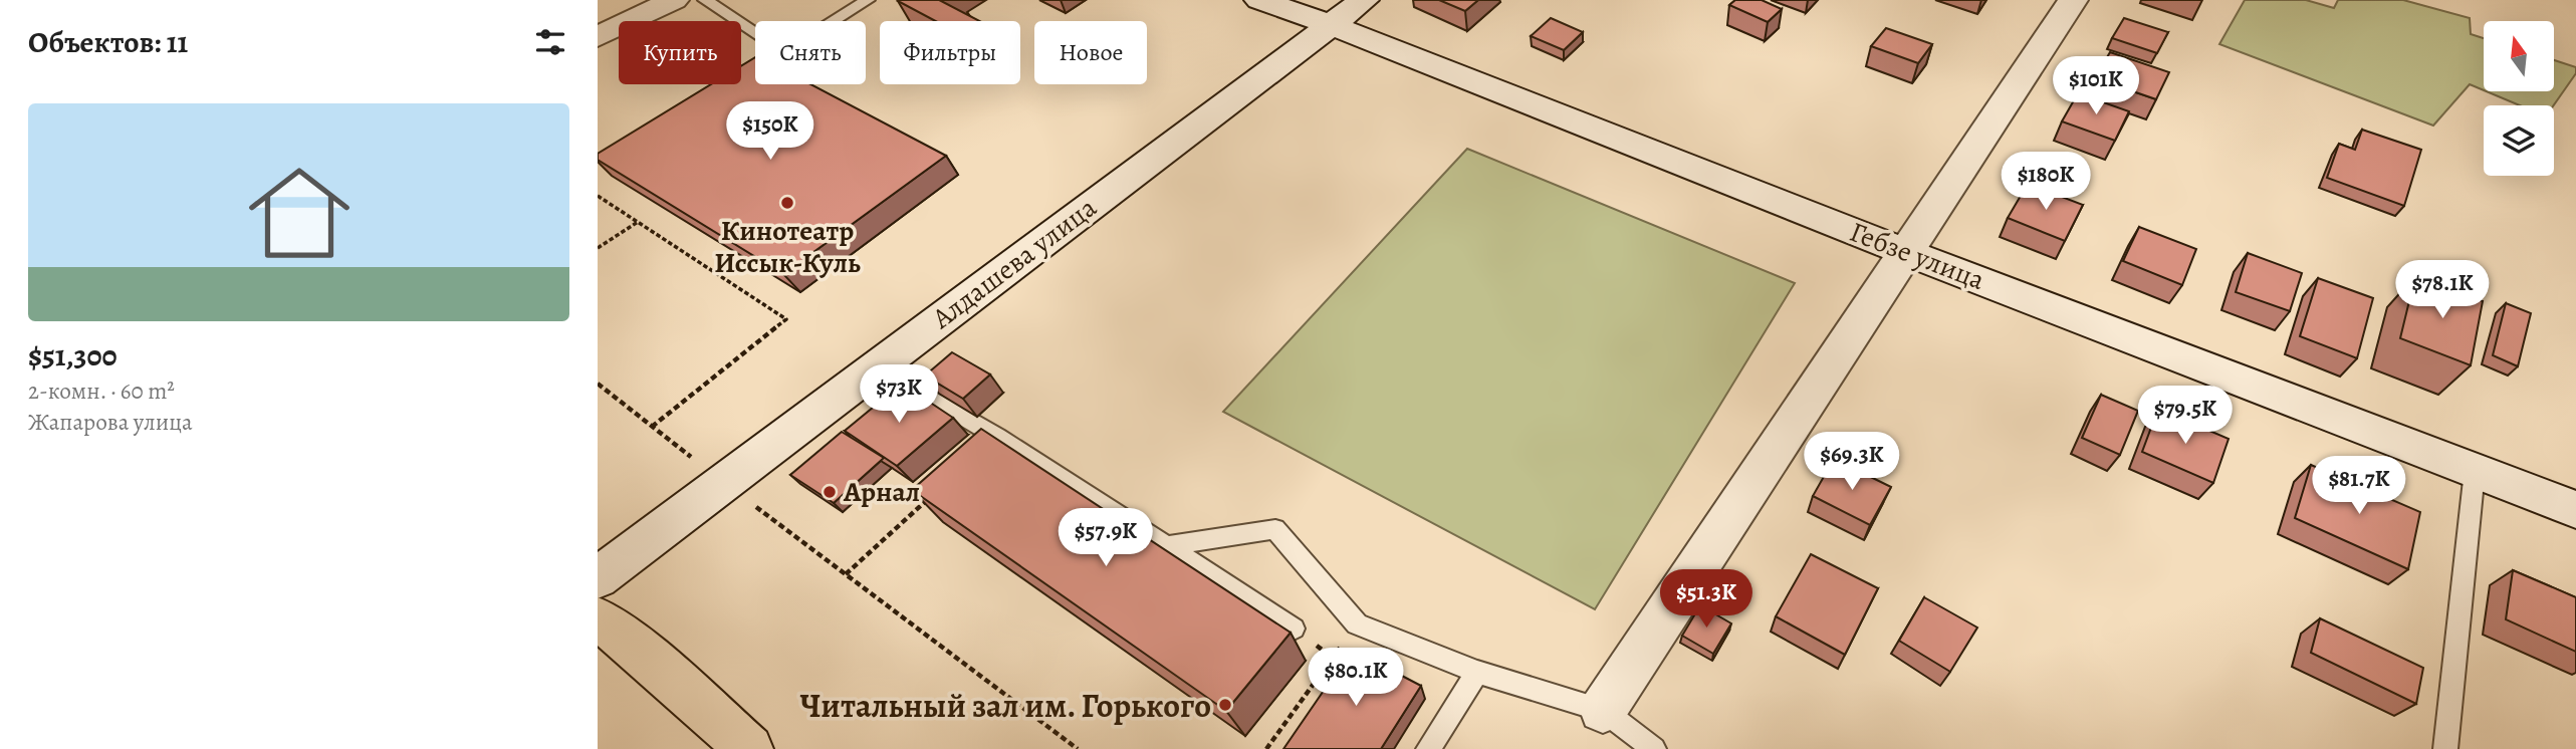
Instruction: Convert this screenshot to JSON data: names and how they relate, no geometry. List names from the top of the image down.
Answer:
{
  "streets": {
    "street": ["Гебзе улица", "Алдашева улица"]
  },
  "crossings": [
    ["Гебзе улица", "Алдашева улица"]
  ],
  "places": ["Кинотеатр Иссык-Куль", "Арнал", "Читальный зал им. Горького"],
  "north": "top",
  "page": {
    "heading": "Объектов: 11",
    "chip": [
      "Купить",
      "Снять",
      "Фильтры",
      "Новое"
    ],
    "price": [
      "$101K",
      "$150K",
      "$180K",
      "$78.1K",
      "$73K",
      "$79.5K",
      "$69.3K",
      "$81.7K",
      "$57.9K",
      "$51.3K",
      "$80.1K"
    ],
    "list": [
      {
        "name": "$51,300",
        "note": "2-комн. · 60 m² · Жапарова улица"
      }
    ]
  }
}
